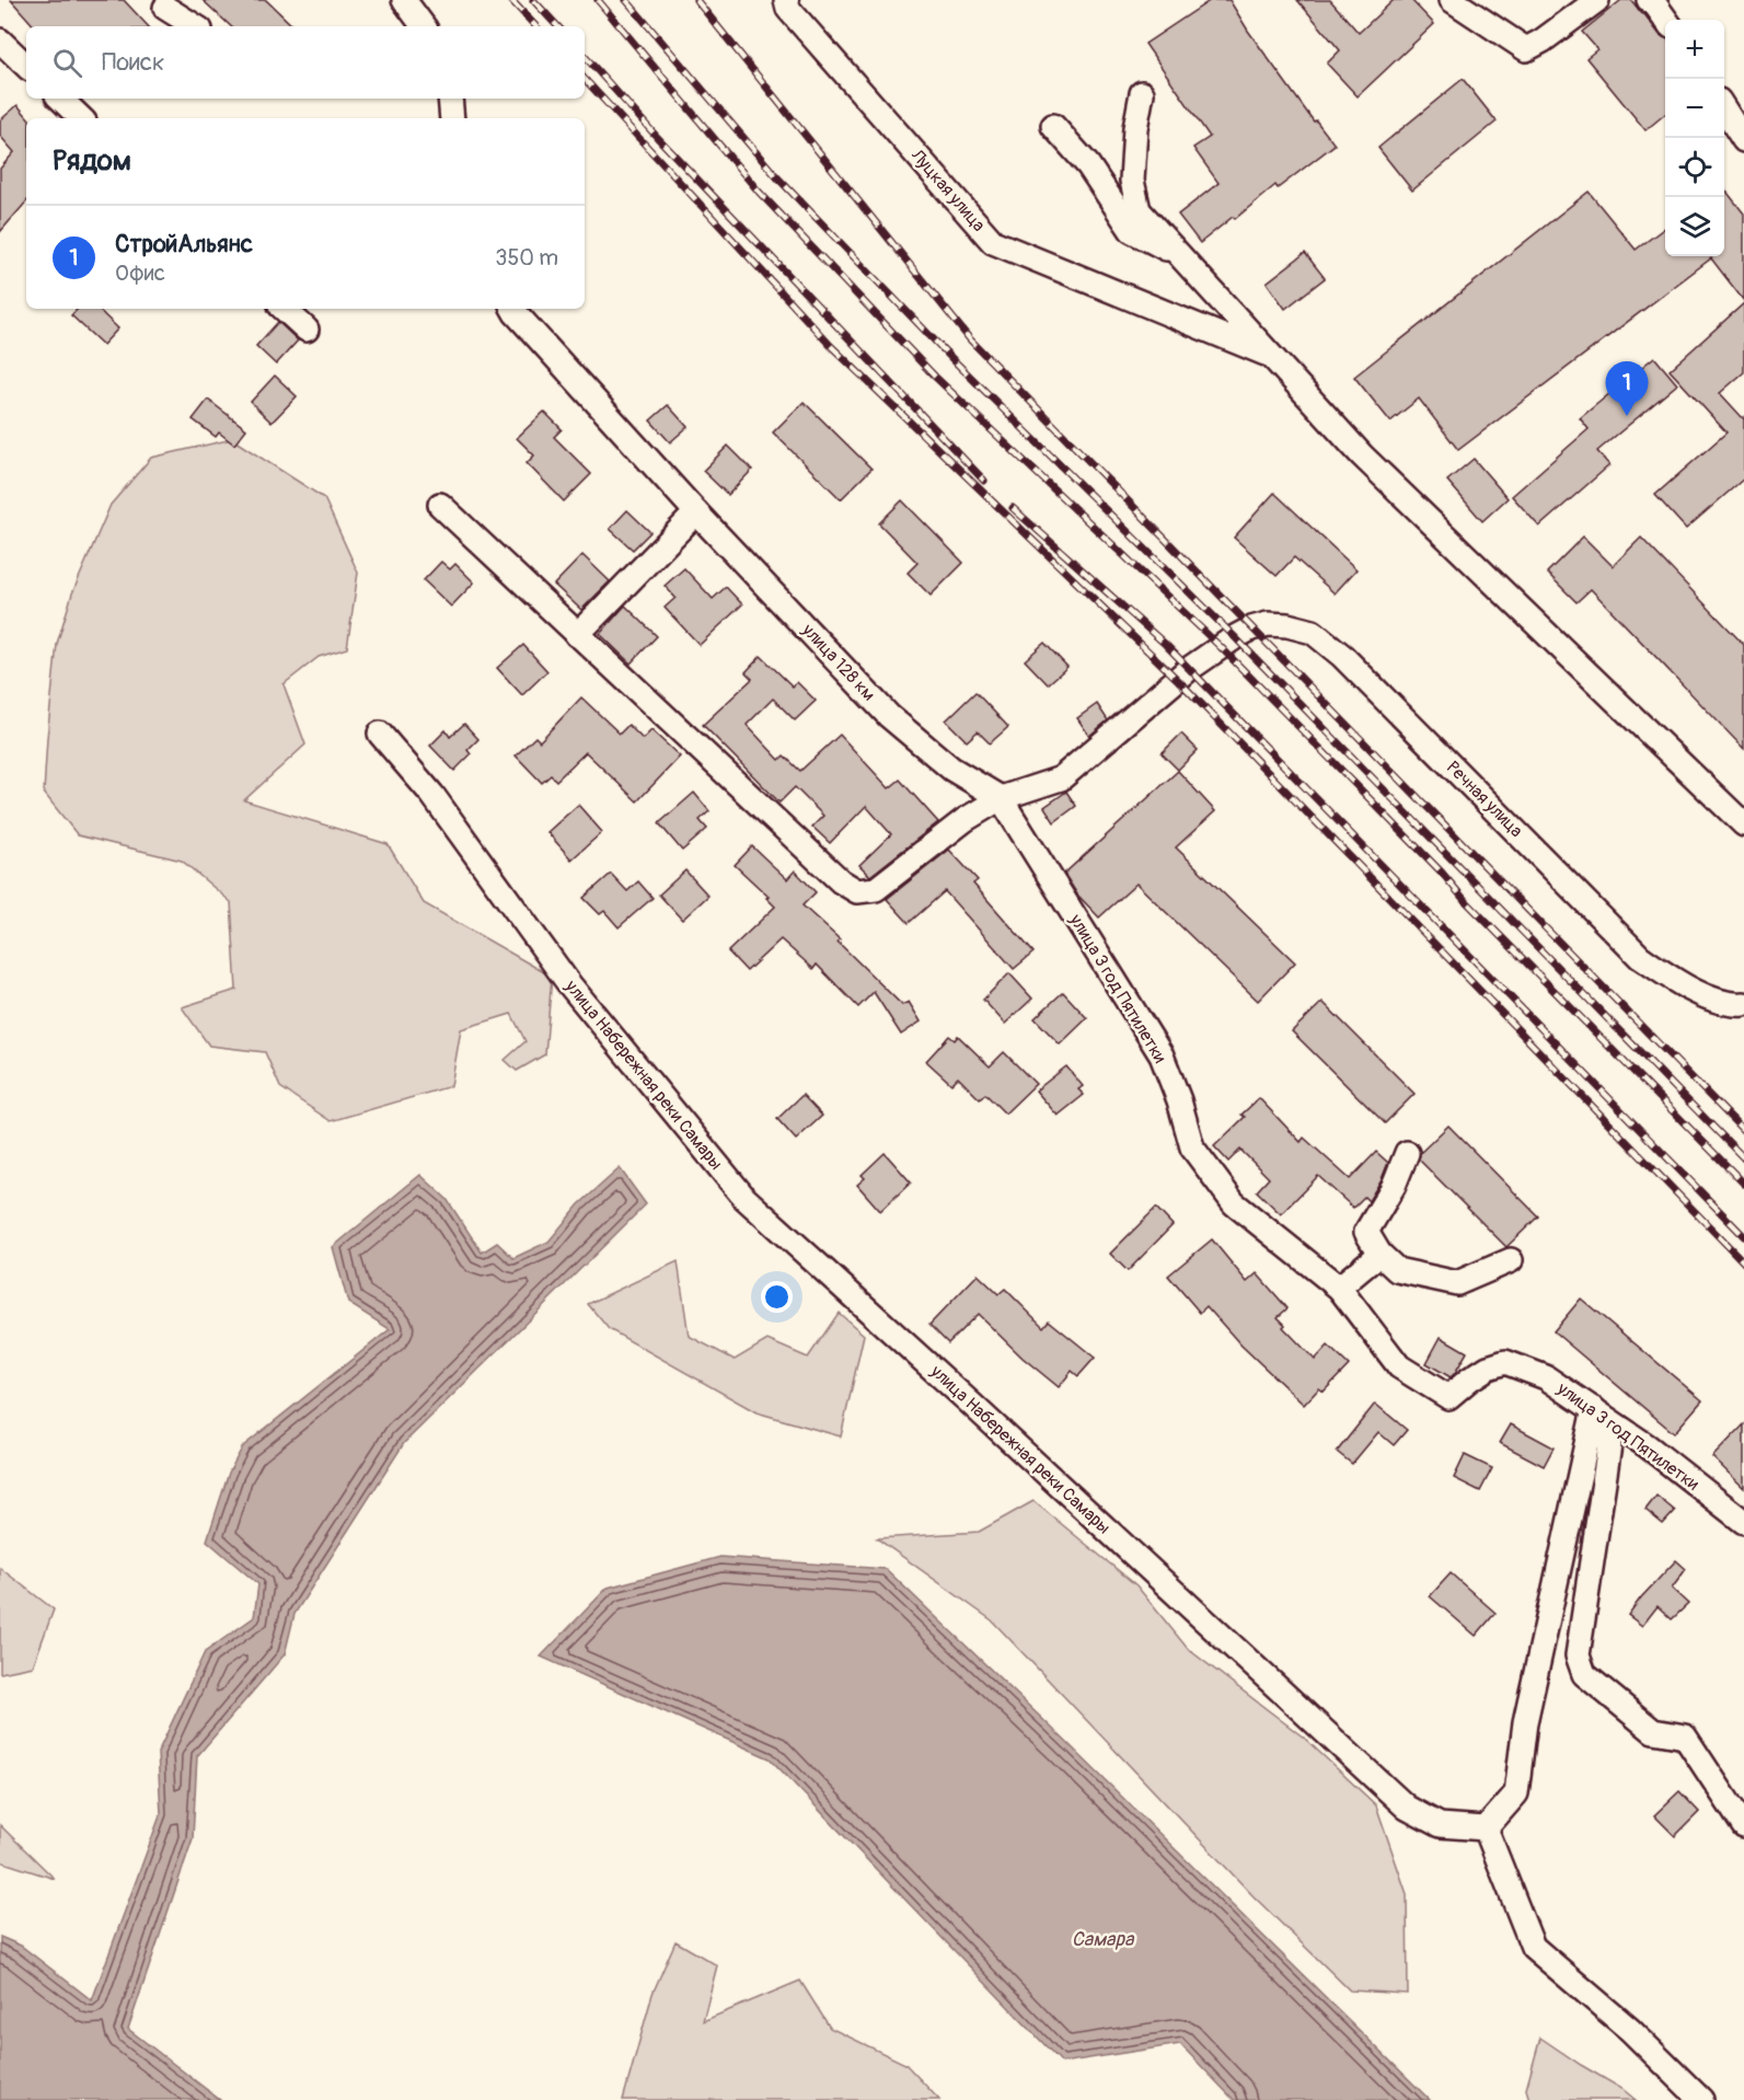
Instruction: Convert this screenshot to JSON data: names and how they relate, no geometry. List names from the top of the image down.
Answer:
{
  "streets": {
    "street": [
      "Луцкая улица",
      "улица 128 км",
      "Речная улица",
      "улица 3 год Пятилетки",
      "улица Набережная реки Самары"
    ]
  },
  "crossings": [
    ["улица 128 км", "Речная улица"],
    ["улица 128 км", "улица 3 год Пятилетки"],
    ["Речная улица", "улица 3 год Пятилетки"]
  ],
  "water": ["Самара"],
  "page": {
    "map_buttons": ["+", "−"],
    "search": "Поиск",
    "heading": "Рядом",
    "list": [
      {
        "mark": "1",
        "name": "СтройАльянс",
        "note": "Офис",
        "value": "350 m"
      }
    ],
    "pins": "1"
  }
}
